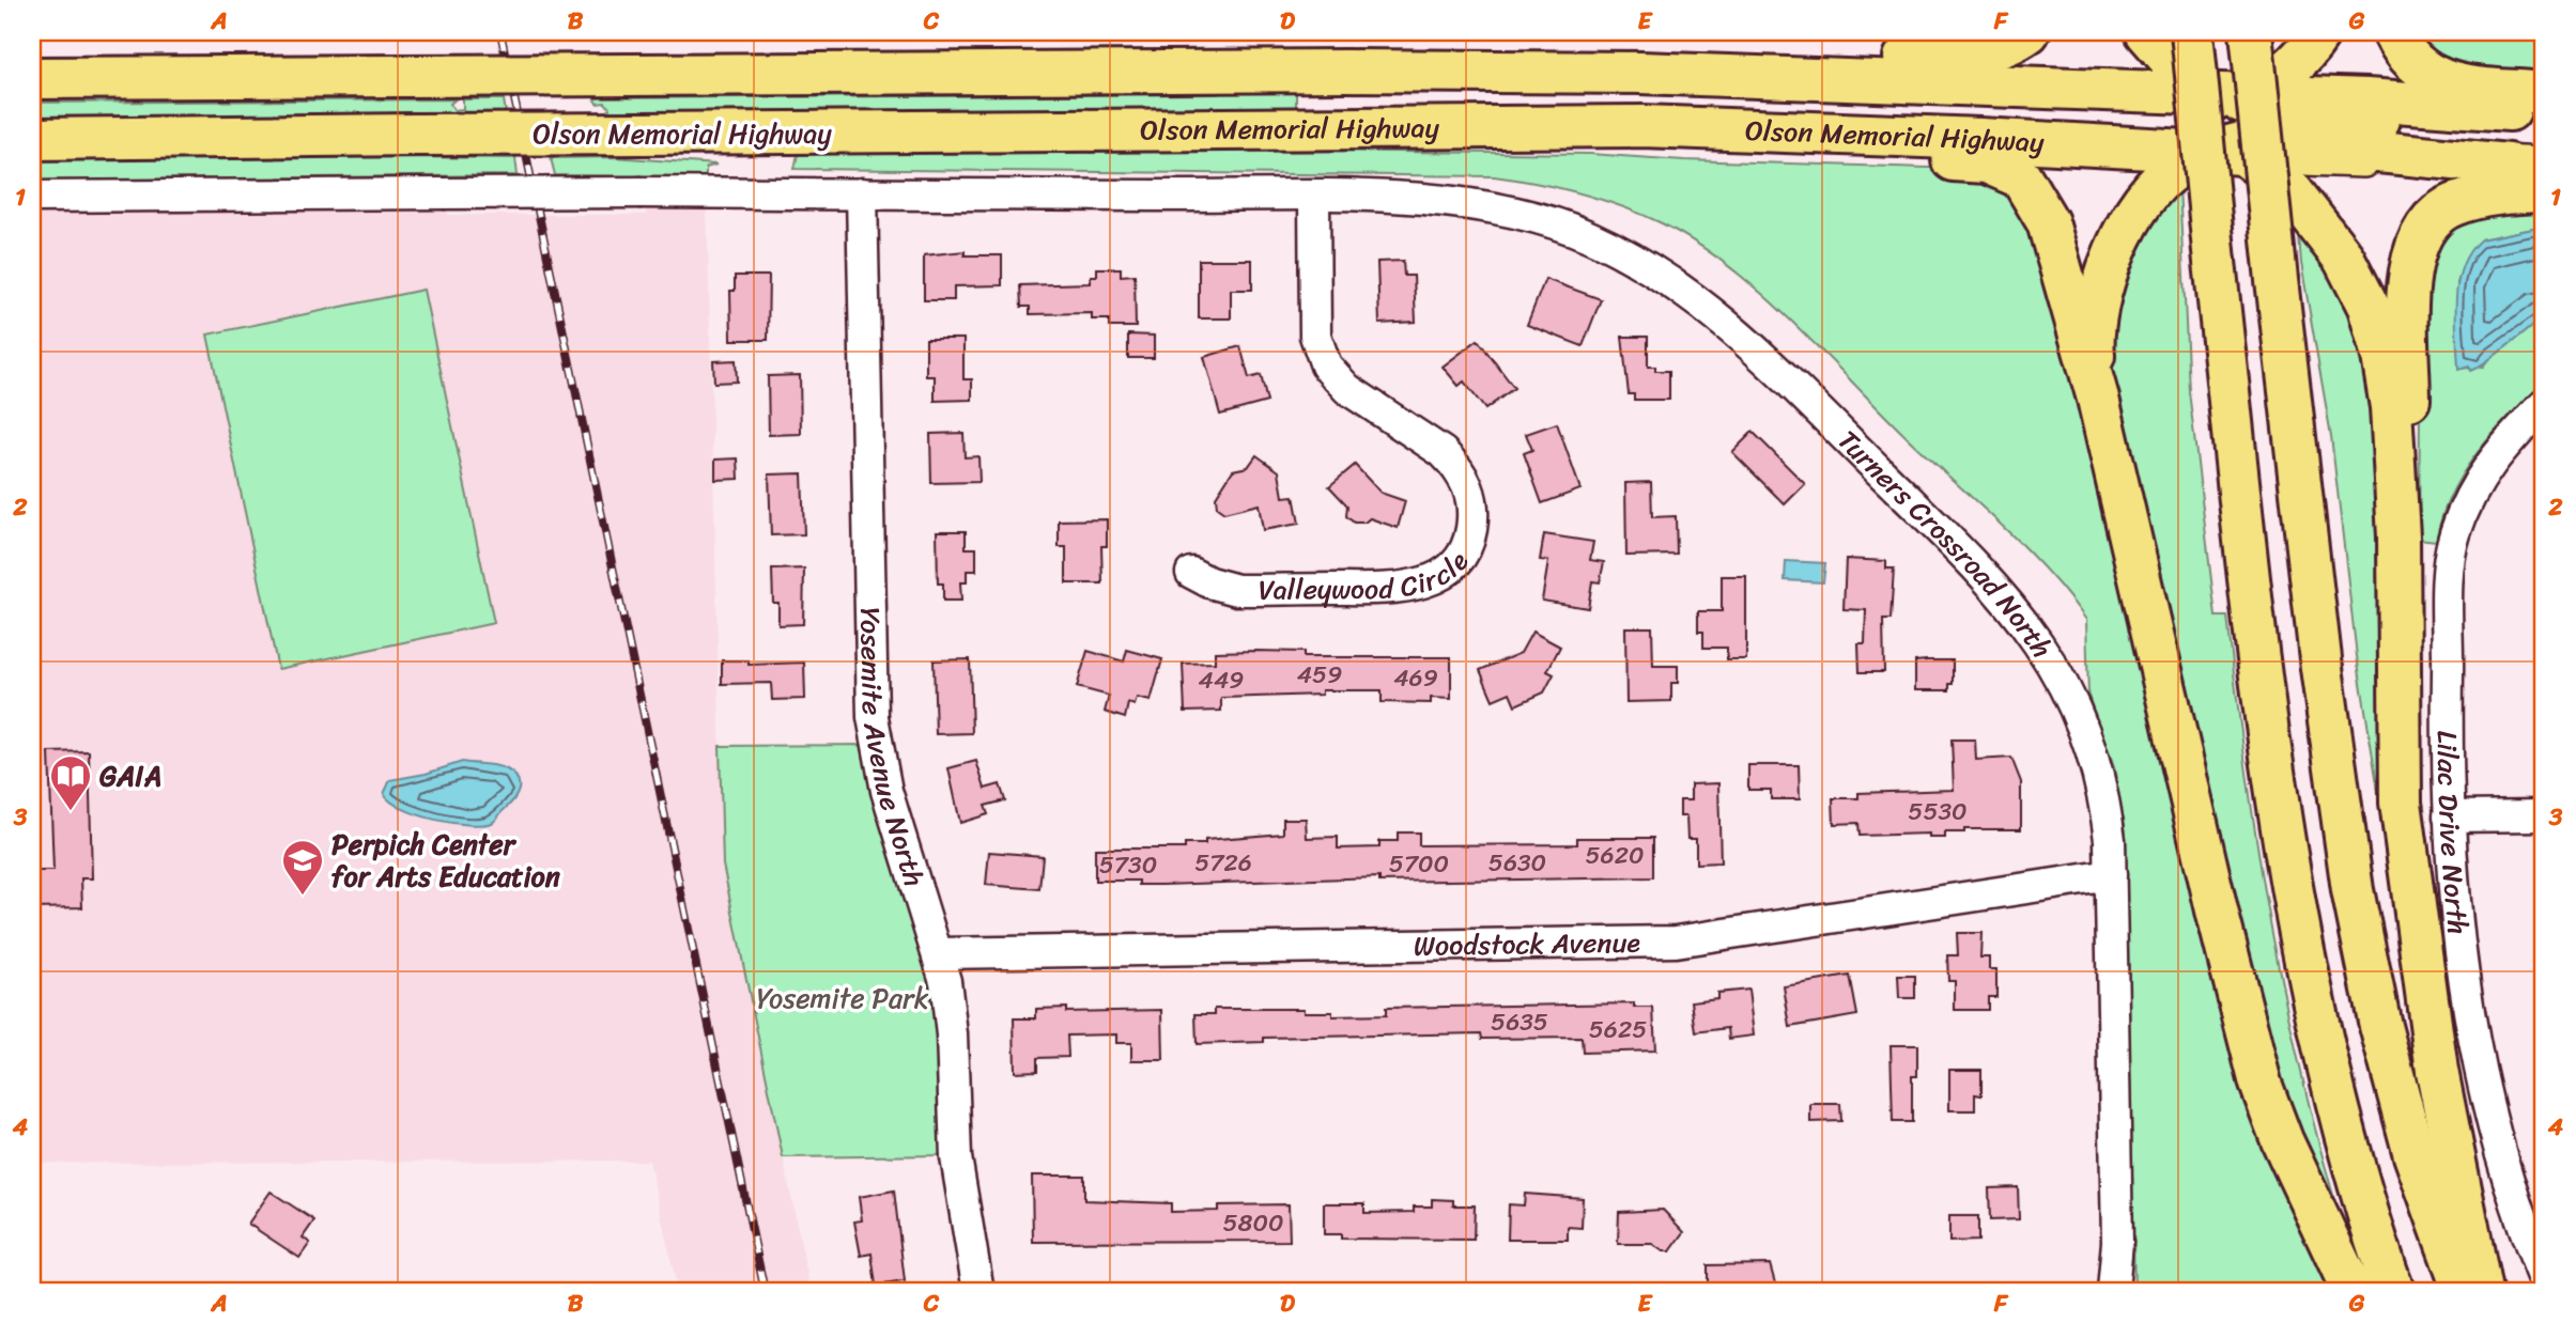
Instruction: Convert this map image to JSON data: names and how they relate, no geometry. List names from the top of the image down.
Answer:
{
  "streets": {
    "highway": ["Olson Memorial Highway"],
    "street": [
      "Turners Crossroad North",
      "Valleywood Circle",
      "Yosemite Avenue North",
      "Lilac Drive North",
      "Woodstock Avenue"
    ]
  },
  "crossings": [
    ["Turners Crossroad North", "Valleywood Circle"],
    ["Turners Crossroad North", "Yosemite Avenue North"],
    ["Turners Crossroad North", "Woodstock Avenue"],
    ["Yosemite Avenue North", "Woodstock Avenue"]
  ],
  "parks": ["Yosemite Park"],
  "places": {
    "library": ["GAIA"],
    "school or university": ["Perpich Center for Arts Education"]
  },
  "house_numbers": [
    "459",
    "469",
    "449",
    "5530",
    "5620",
    "5726",
    "5630",
    "5700",
    "5730",
    "5635",
    "5625",
    "5800"
  ],
  "grid": {
    "columns": [
      "A",
      "B",
      "C",
      "D",
      "E",
      "F",
      "G"
    ],
    "rows": [
      "1",
      "2",
      "3",
      "4"
    ]
  }
}
